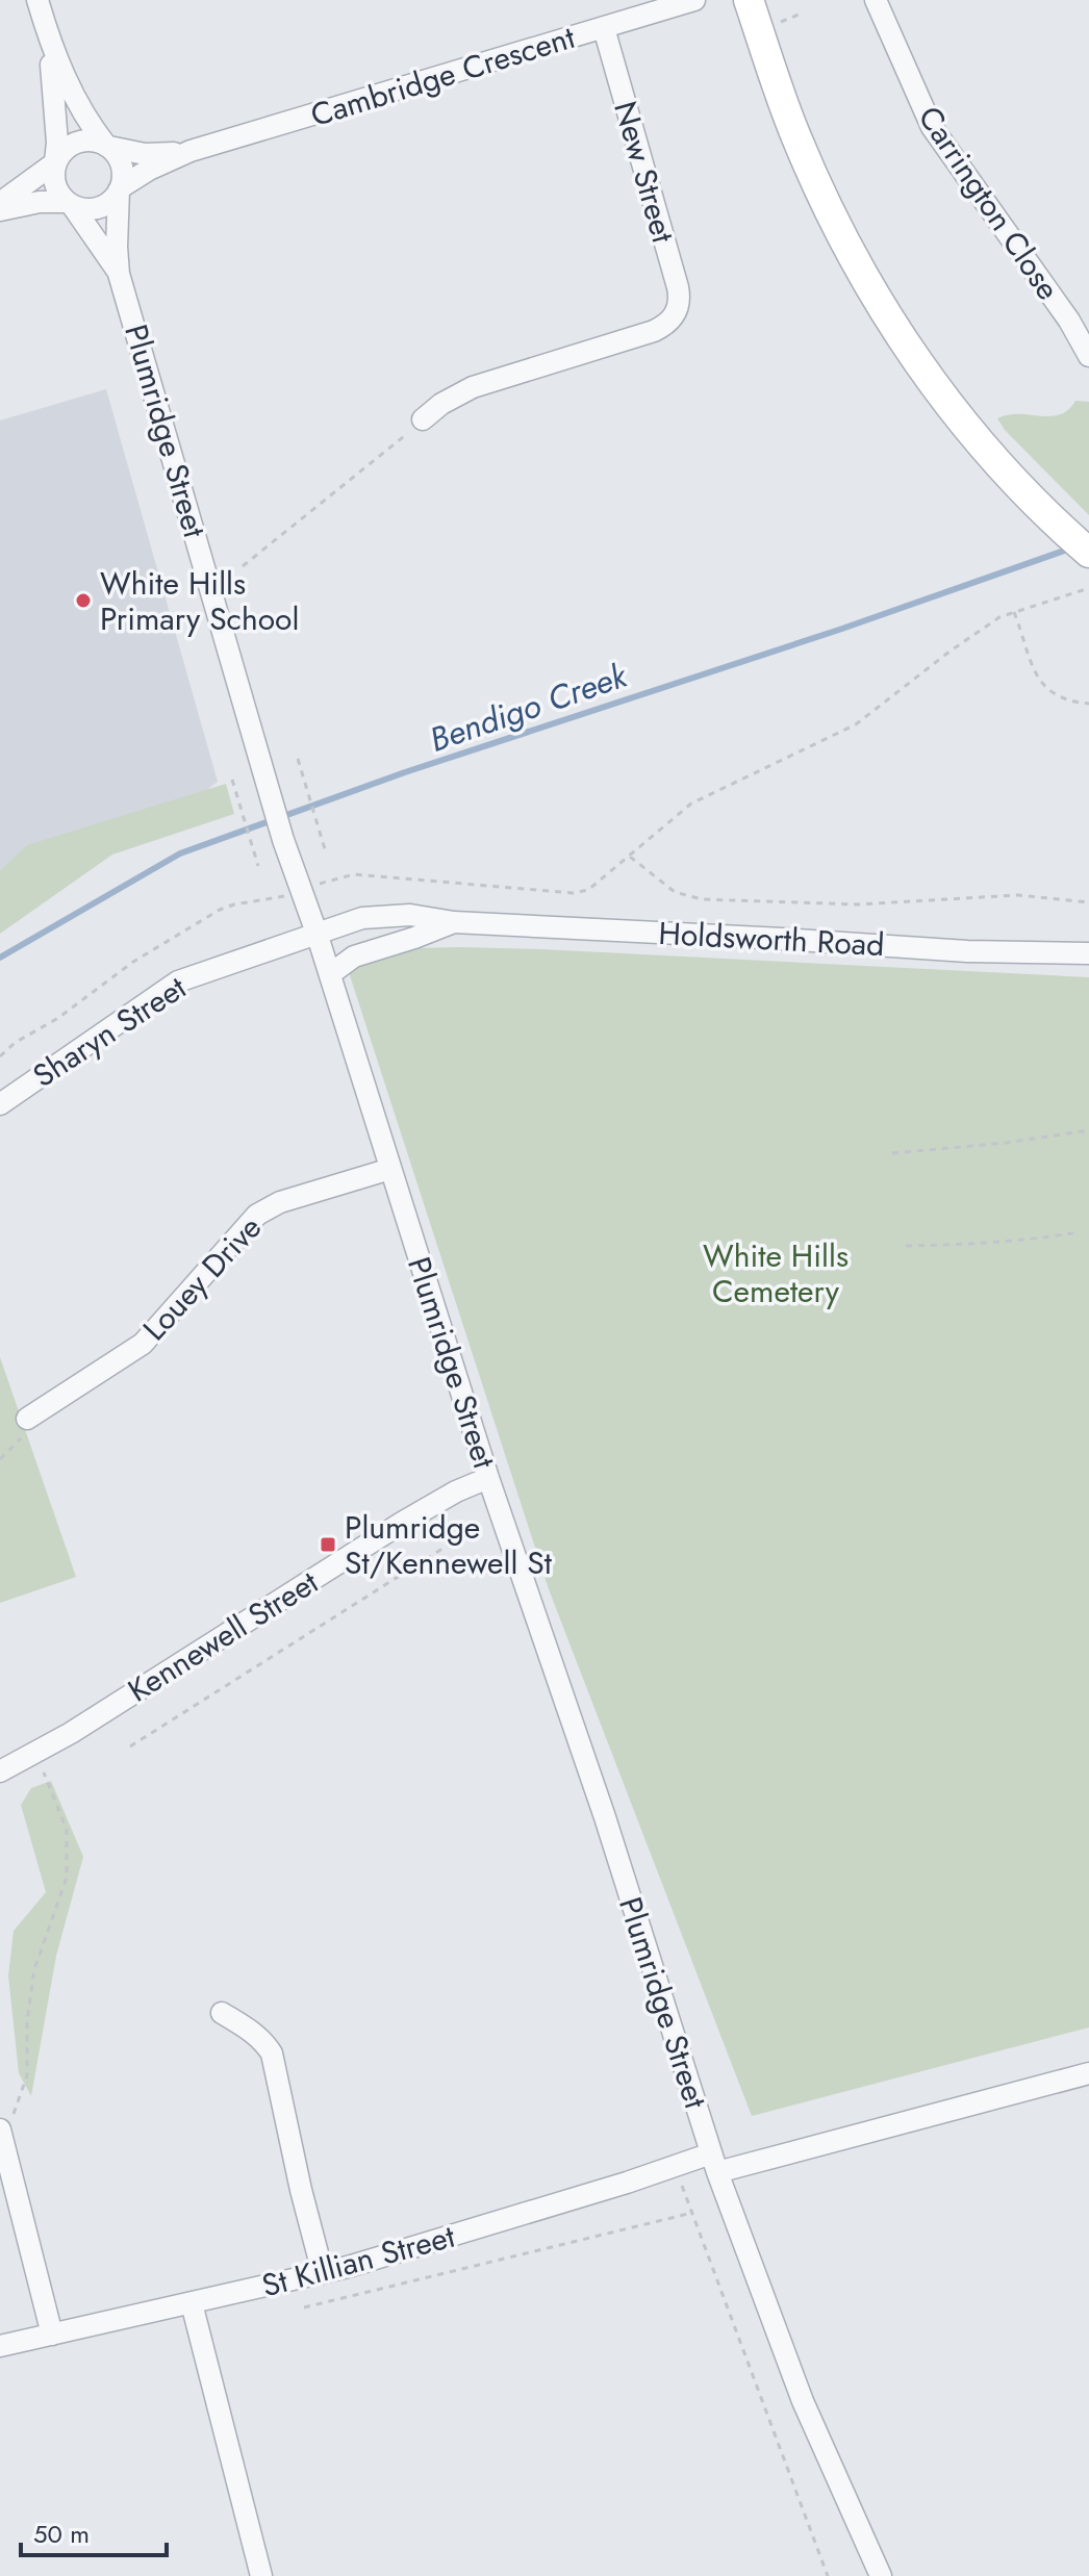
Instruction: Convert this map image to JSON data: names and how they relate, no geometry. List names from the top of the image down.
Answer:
{
  "streets": {
    "street": [
      "Cambridge Crescent",
      "New Street",
      "Carrington Close",
      "Plumridge Street",
      "Holdsworth Road",
      "Sharyn Street",
      "Louey Drive",
      "Kennewell Street",
      "St Killian Street"
    ]
  },
  "crossings": [
    ["Cambridge Crescent", "New Street"],
    ["Cambridge Crescent", "Plumridge Street"],
    ["Plumridge Street", "Holdsworth Road"],
    ["Plumridge Street", "Sharyn Street"],
    ["Plumridge Street", "Louey Drive"],
    ["Plumridge Street", "Kennewell Street"],
    ["Plumridge Street", "St Killian Street"],
    ["Holdsworth Road", "Sharyn Street"]
  ],
  "water": ["Bendigo Creek"],
  "parks": ["White Hills Cemetery"],
  "places": {
    "other": ["White Hills Primary School"],
    "transit": ["Plumridge St/Kennewell St"]
  },
  "scale_bar": "50 m"
}
